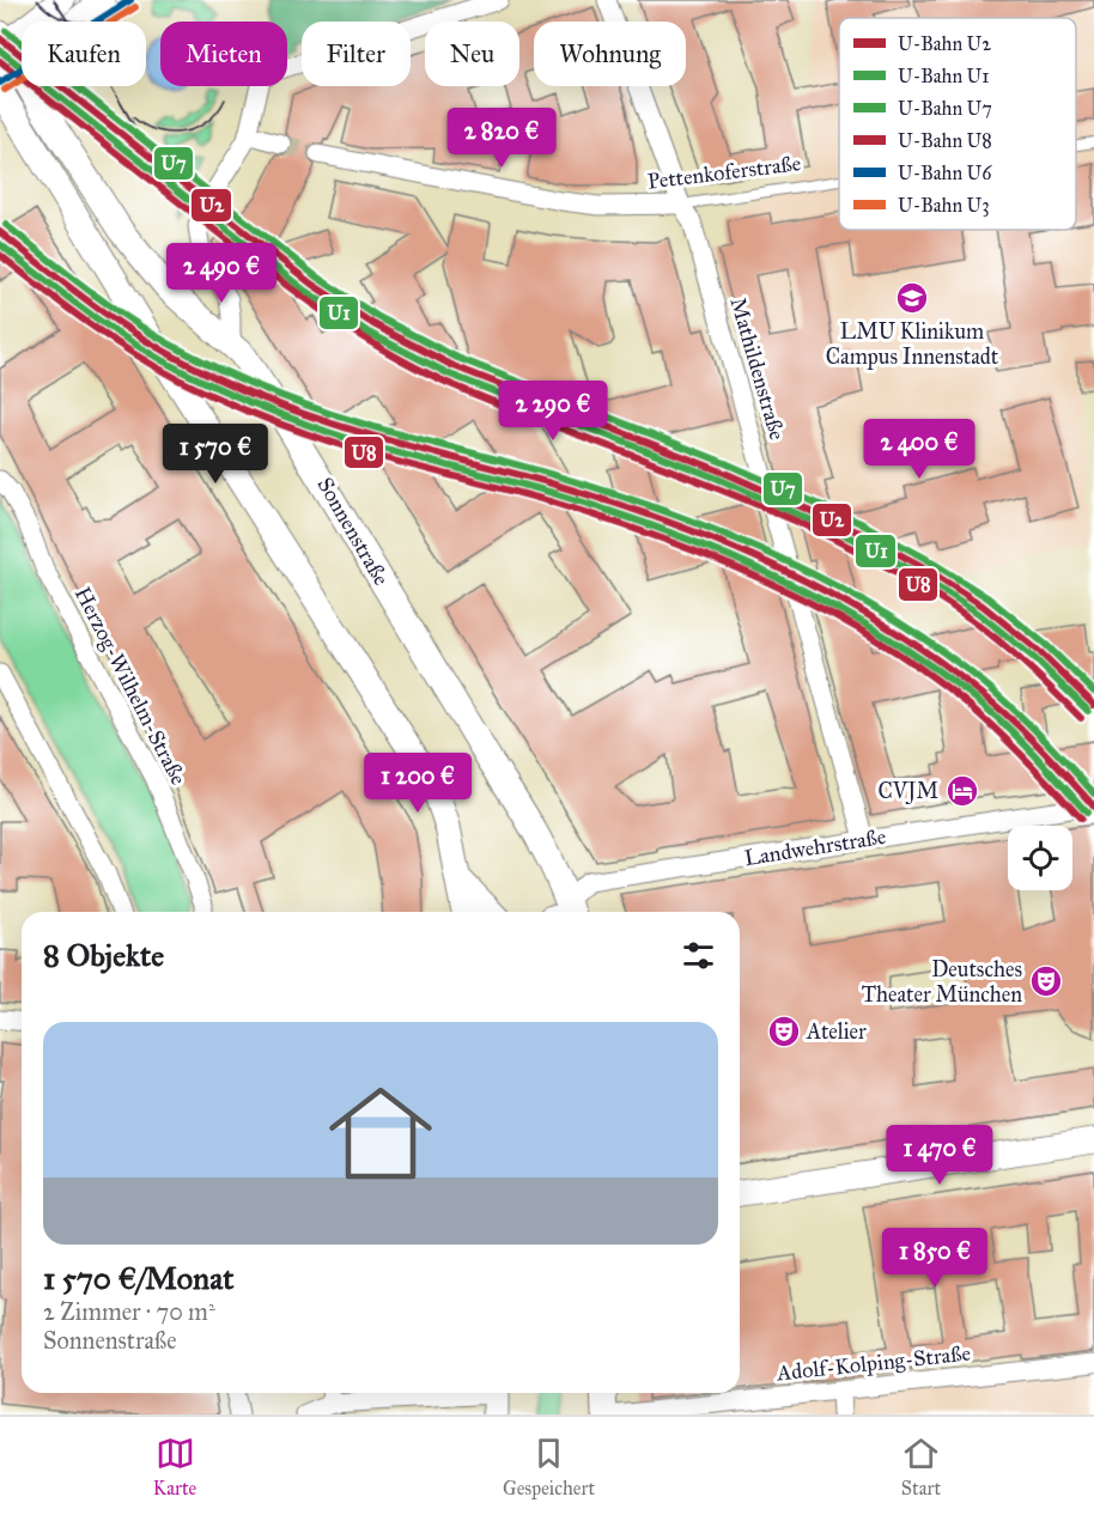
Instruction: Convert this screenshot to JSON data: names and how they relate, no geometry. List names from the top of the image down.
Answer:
{
  "streets": {
    "main road": ["Sonnenstraße"],
    "street": [
      "Pettenkoferstraße",
      "Mathildenstraße",
      "Herzog-Wilhelm-Straße",
      "Landwehrstraße",
      "Adolf-Kolping-Straße"
    ]
  },
  "crossings": [
    ["Pettenkoferstraße", "Mathildenstraße"],
    ["Mathildenstraße", "Landwehrstraße"]
  ],
  "places": {
    "school or university": ["LMU Klinikum Campus Innenstadt"],
    "hotel": ["CVJM"],
    "theatre": ["Deutsches Theater München", "Atelier"]
  },
  "lines": [
    "metro line U6",
    "metro line U3",
    "metro line U7",
    "metro line U2",
    "metro line U1",
    "metro line U8"
  ],
  "legend": [
    "U-Bahn U2",
    "U-Bahn U1",
    "U-Bahn U7",
    "U-Bahn U8",
    "U-Bahn U6",
    "U-Bahn U3"
  ],
  "page": {
    "chip": [
      "Kaufen",
      "Mieten",
      "Filter",
      "Neu",
      "Wohnung"
    ],
    "price": [
      "2 820 €",
      "2 490 €",
      "2 290 €",
      "2 400 €",
      "1 570 €",
      "1 200 €",
      "1 470 €",
      "1 850 €"
    ],
    "heading": "8 Objekte",
    "list": [
      {
        "name": "1 570 €/Monat",
        "note": "2 Zimmer · 70 m² · Sonnenstraße"
      }
    ],
    "tabs": ["Karte", "Gespeichert", "Start"]
  }
}
